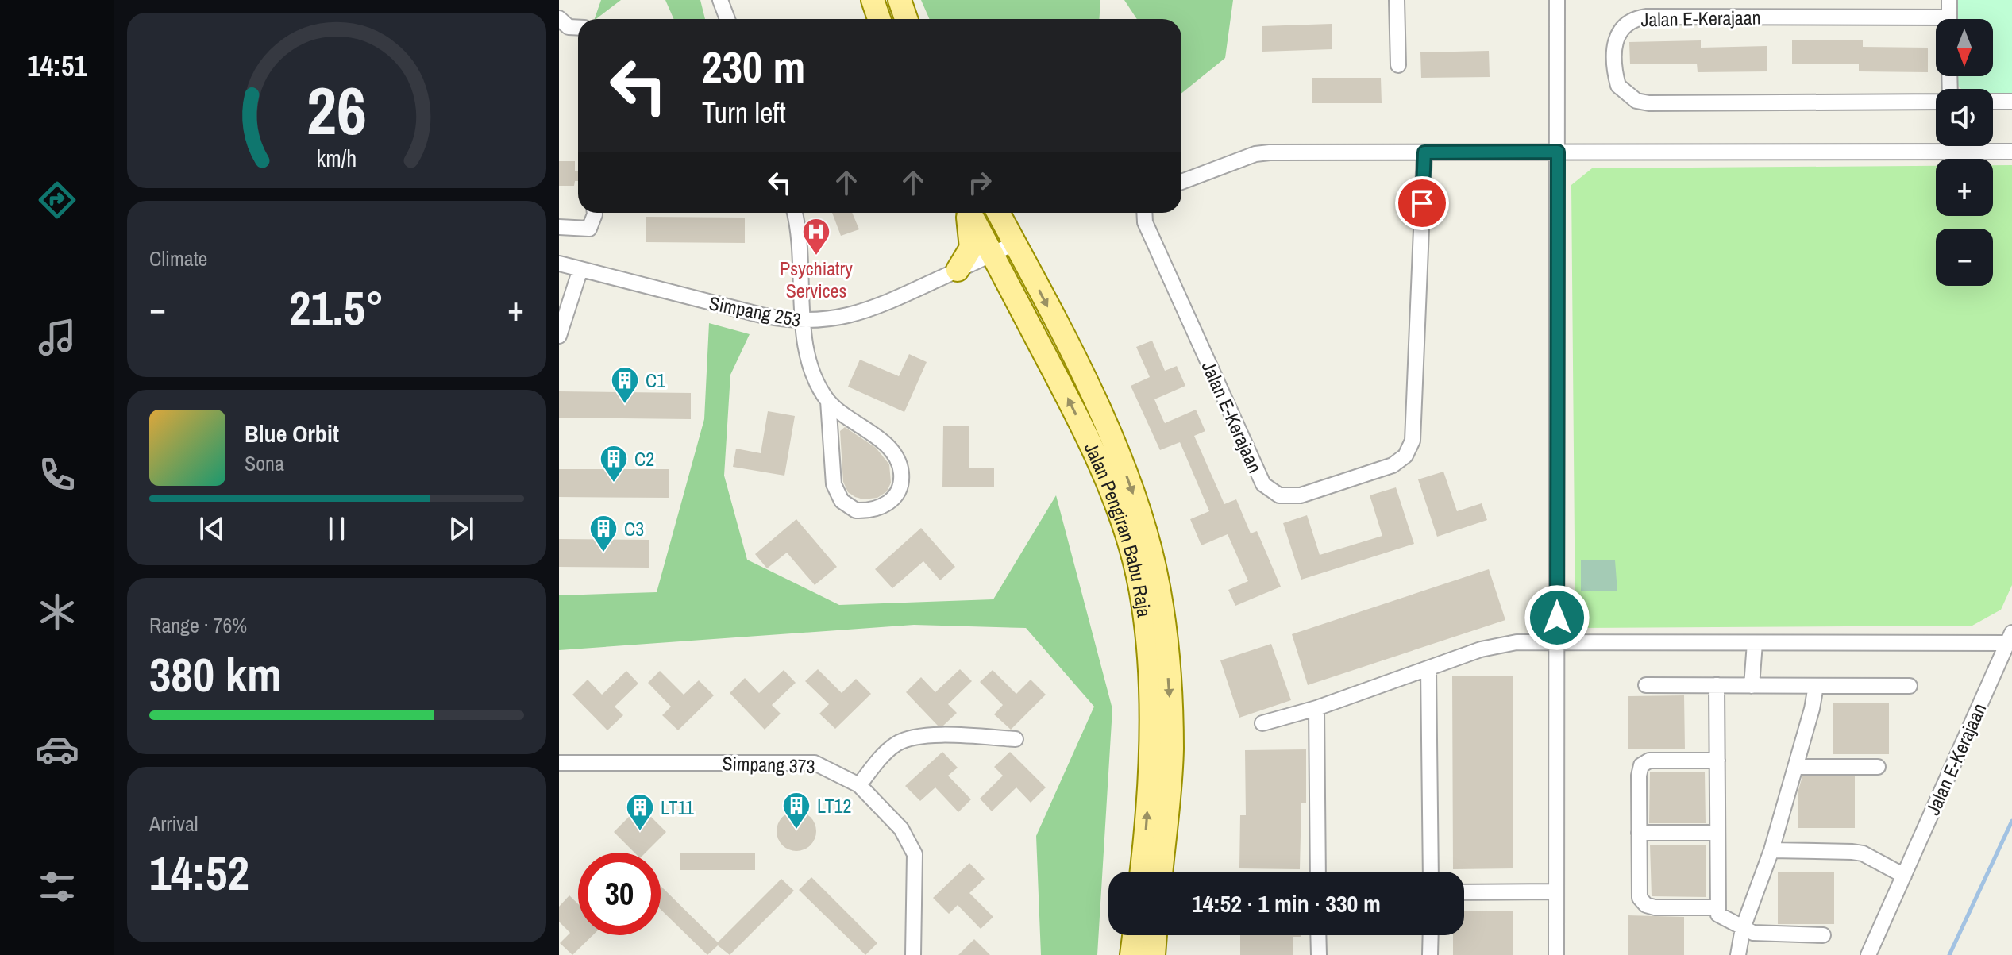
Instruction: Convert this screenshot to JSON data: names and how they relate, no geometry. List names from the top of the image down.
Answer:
{
  "streets": {
    "main road": ["Jalan Pengiran Babu Raja"],
    "street": ["Jalan E-Kerajaan", "Simpang 253", "Simpang 373"]
  },
  "crossings": [
    ["Simpang 253", "Jalan Pengiran Babu Raja"]
  ],
  "places": {
    "hospital": ["Psychiatry Services"],
    "building": [
      "C1",
      "C2",
      "C3",
      "LT12",
      "LT11"
    ]
  },
  "north": "bottom",
  "page": {
    "tabs": "14:51",
    "map_buttons": ["+", "−"],
    "turn": ["230 m", "Turn left"],
    "tile": [
      "Climate",
      ["Range · 76%", "380 km"],
      ["Arrival", "14:52"]
    ],
    "heat": ["−", "21.5°", "+"],
    "song": ["Blue Orbit", "Sona"],
    "limit": "30",
    "trip": "14:52 · 1 min · 330 m",
    "gauge": ["26", "km/h"]
  }
}
